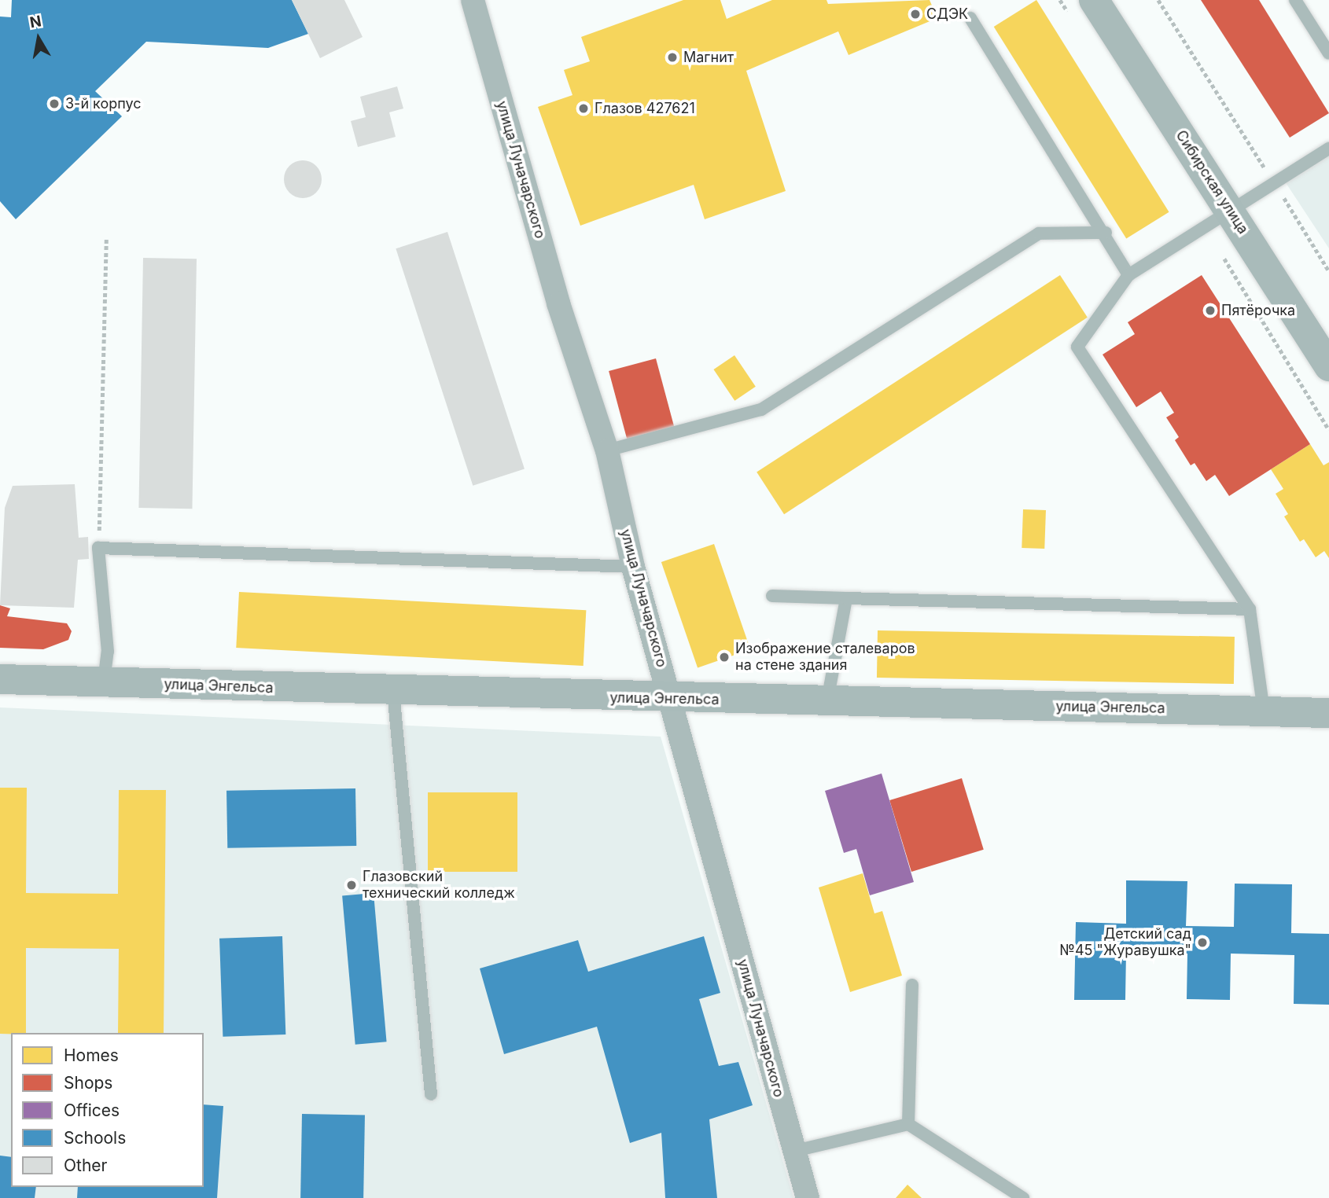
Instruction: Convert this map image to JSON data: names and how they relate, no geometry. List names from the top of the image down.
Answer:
{
  "streets": {
    "main road": ["Сибирская улица", "улица Энгельса"],
    "street": ["улица Луначарского"]
  },
  "crossings": [
    ["улица Луначарского", "улица Энгельса"]
  ],
  "places": [
    "СДЭК",
    "Магнит",
    "3-й корпус",
    "Глазов 427621",
    "Пятёрочка",
    "Изображение сталеваров на стене здания",
    "Глазовский технический колледж",
    "Детский сад №45 \"Журавушка\""
  ],
  "legend": [
    "Homes",
    "Shops",
    "Offices",
    "Schools",
    "Other"
  ],
  "north": "top"
}
